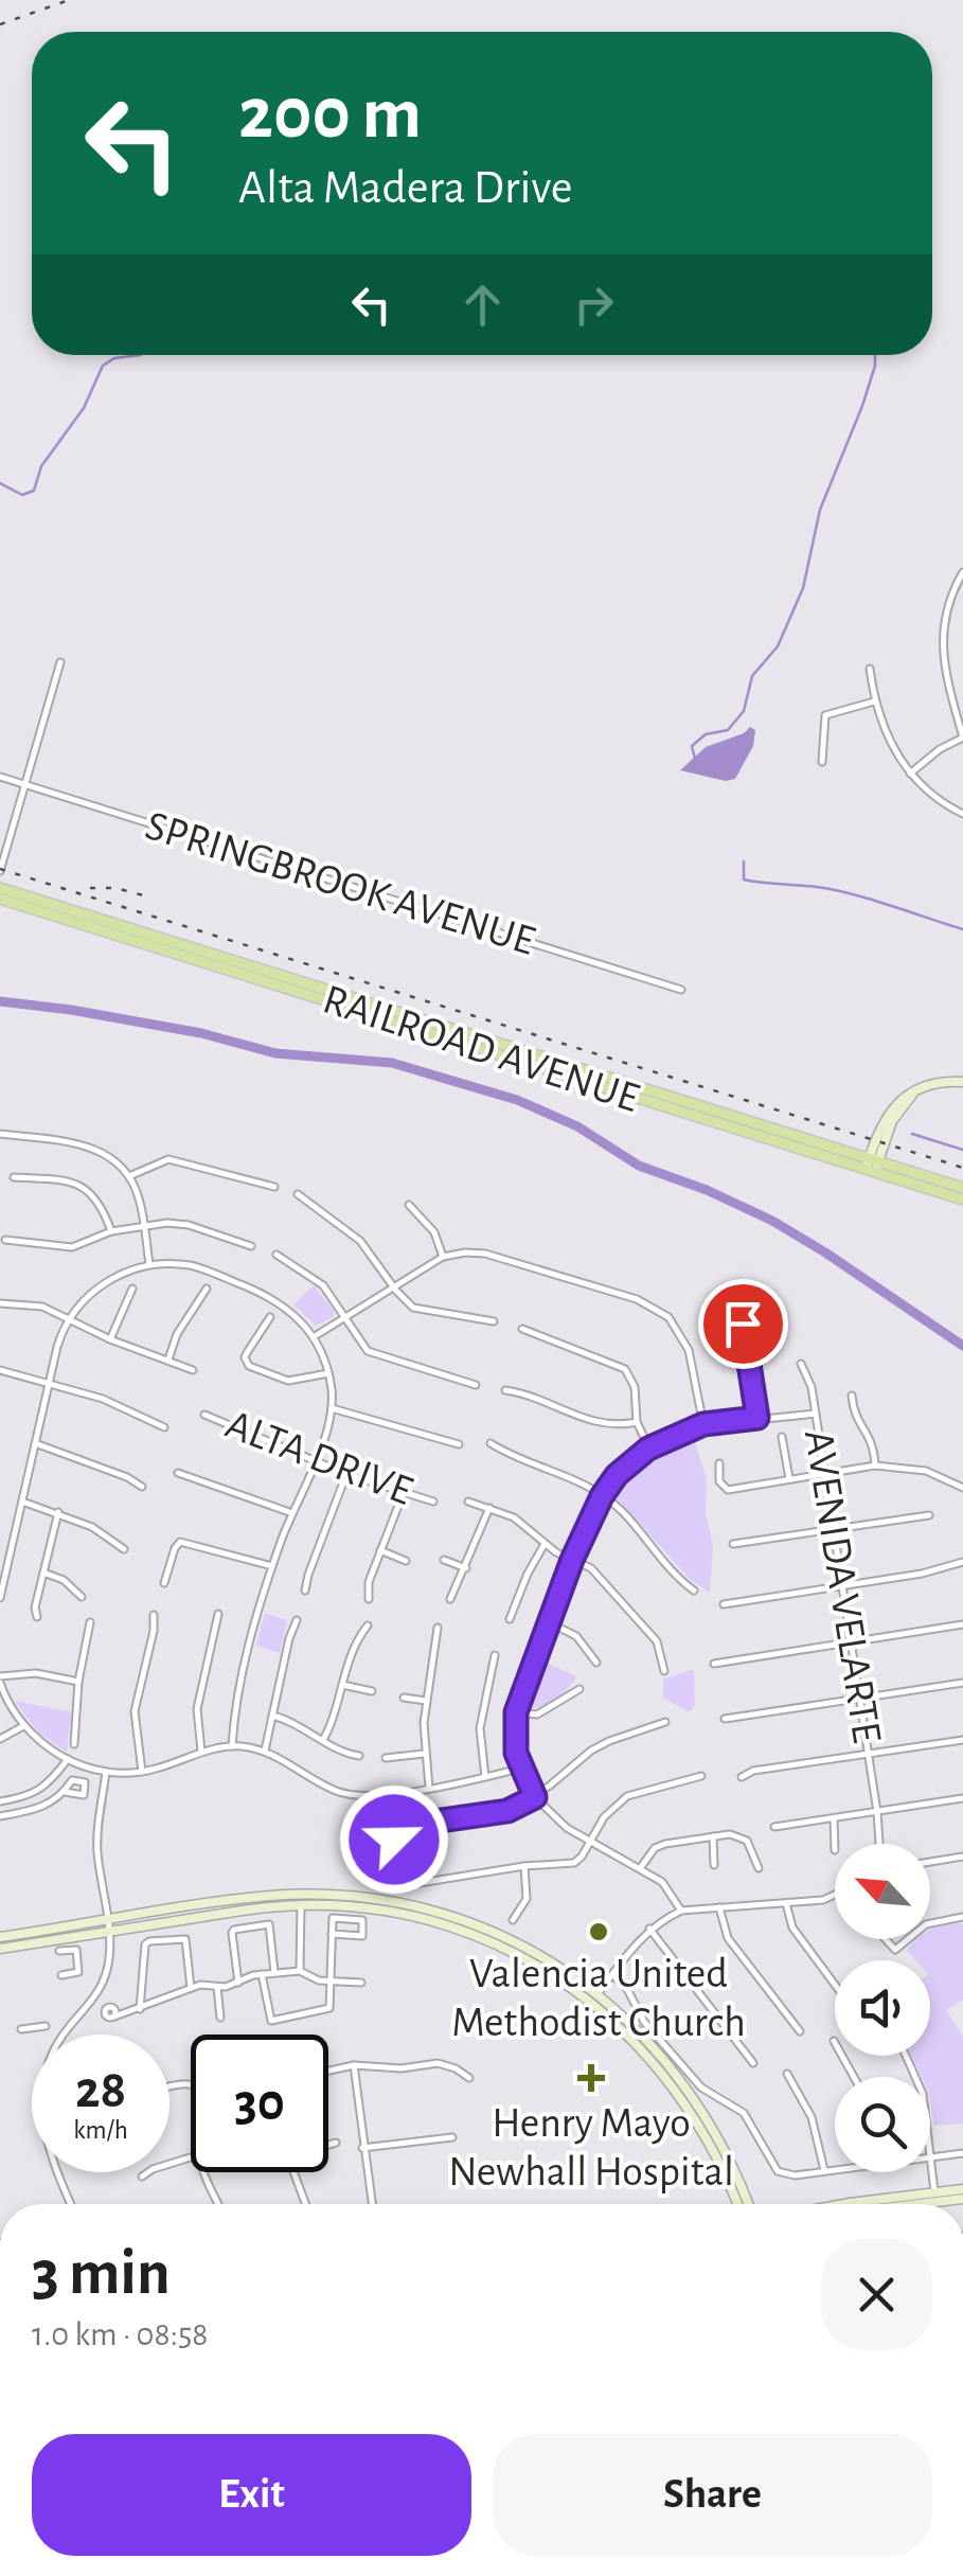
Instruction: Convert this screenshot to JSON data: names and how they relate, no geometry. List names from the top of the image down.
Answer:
{
  "streets": {
    "main road": ["RAILROAD AVENUE"],
    "street": ["SPRINGBROOK AVENUE", "ALTA DRIVE", "AVENIDA VELARTE"]
  },
  "places": {
    "other": ["Valencia United Methodist Church"],
    "health": ["Henry Mayo Newhall Hospital"]
  },
  "north": "top left",
  "page": {
    "turn": ["200 m", "Alta Madera Drive"],
    "speed": "28 km/h",
    "limit": "30",
    "heading": ["3 min", "1.0 km · 08:58"],
    "buttons": ["Exit", "Share"]
  }
}
